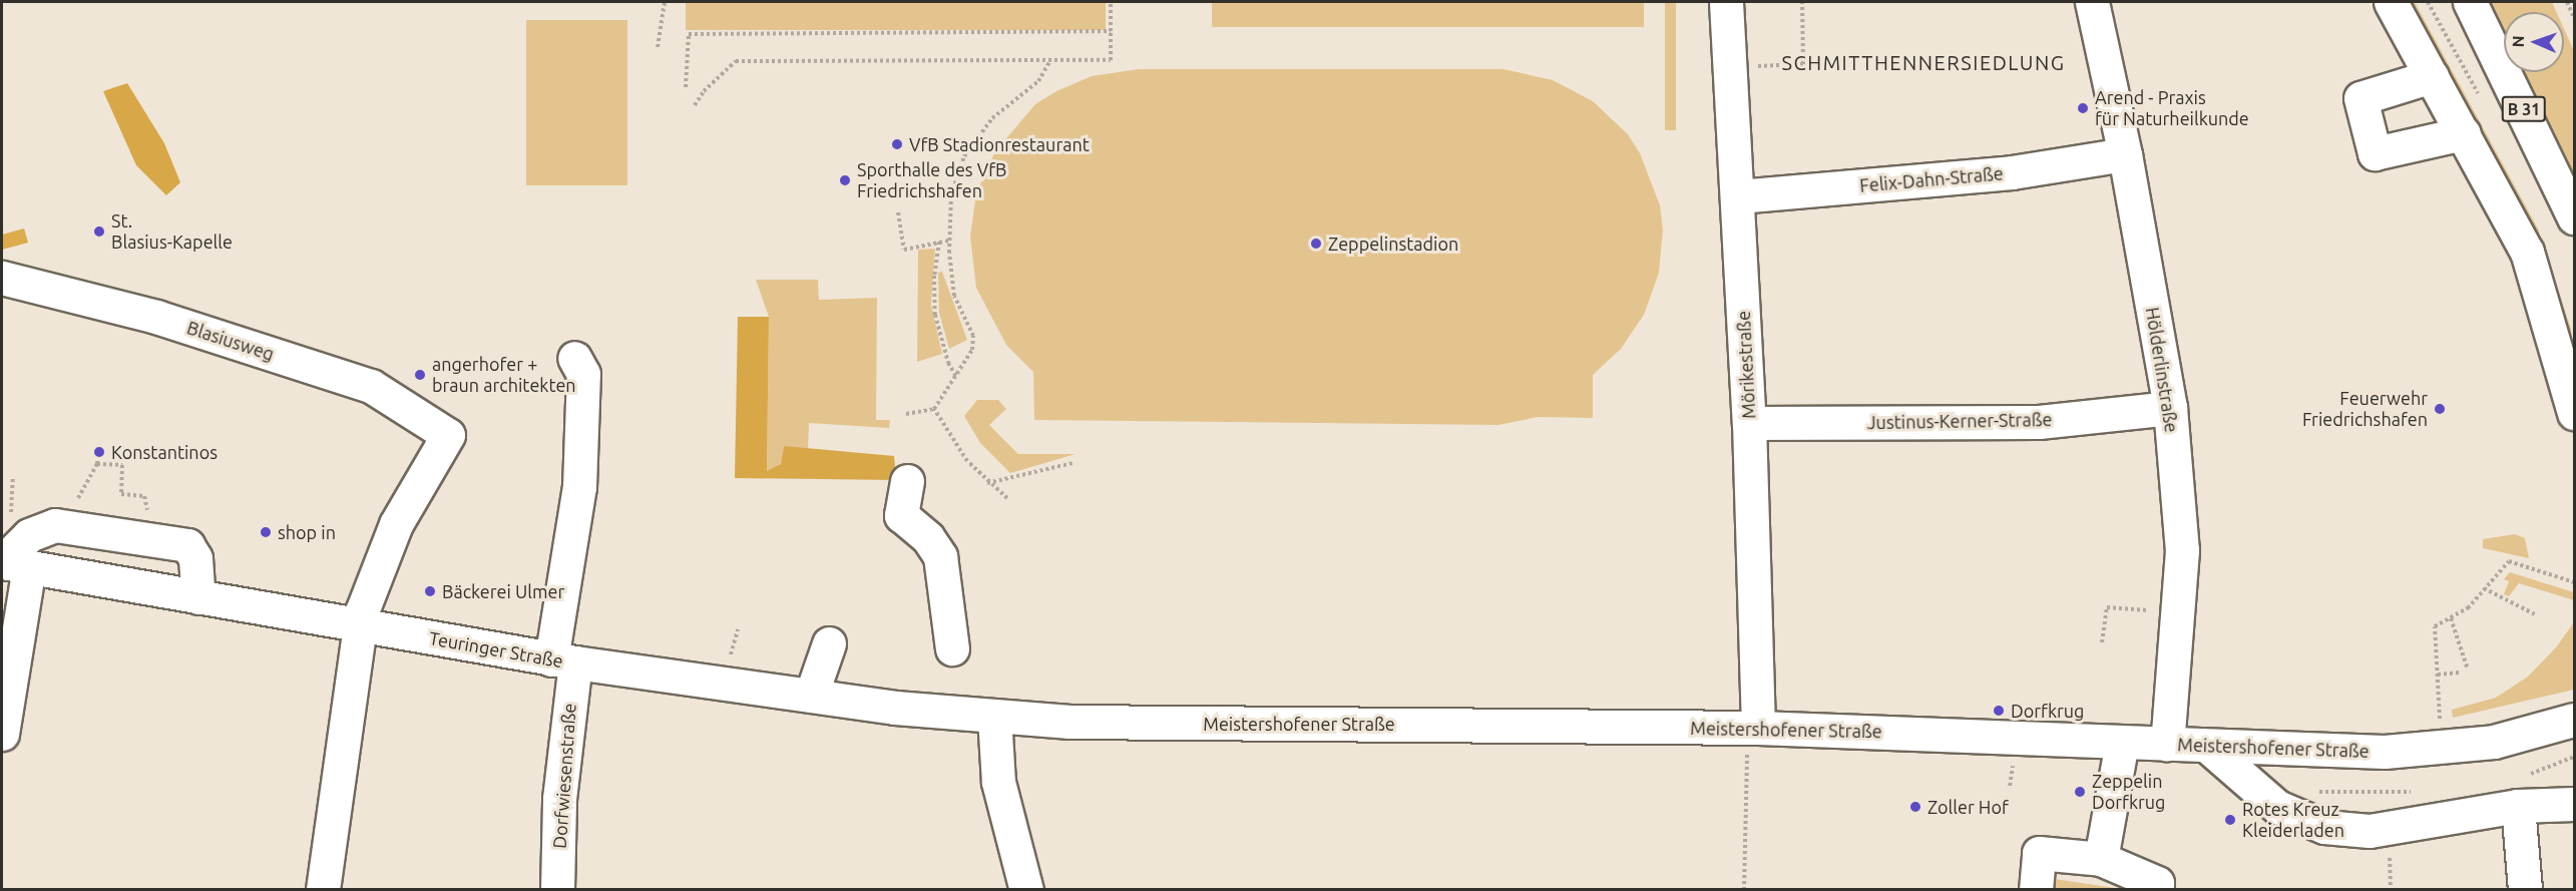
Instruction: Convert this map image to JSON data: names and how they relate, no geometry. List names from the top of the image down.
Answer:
{
  "streets": {
    "street": [
      "B 31",
      "Felix-Dahn-Straße",
      "Blasiusweg",
      "Mörikestraße",
      "Hölderlinstraße",
      "Justinus-Kerner-Straße",
      "Teuringer Straße",
      "Meistershofener Straße",
      "Dorfwiesenstraße"
    ]
  },
  "crossings": [
    ["Felix-Dahn-Straße", "Mörikestraße"],
    ["Felix-Dahn-Straße", "Hölderlinstraße"],
    ["Blasiusweg", "Teuringer Straße"],
    ["Mörikestraße", "Justinus-Kerner-Straße"],
    ["Mörikestraße", "Meistershofener Straße"],
    ["Hölderlinstraße", "Justinus-Kerner-Straße"],
    ["Hölderlinstraße", "Meistershofener Straße"],
    ["Teuringer Straße", "Meistershofener Straße"],
    ["Teuringer Straße", "Dorfwiesenstraße"]
  ],
  "districts": ["SCHMITTHENNERSIEDLUNG"],
  "places": [
    "Arend - Praxis für Naturheilkunde",
    "VfB Stadionrestaurant",
    "Sporthalle des VfB Friedrichshafen",
    "St. Blasius-Kapelle",
    "Zeppelinstadion",
    "angerhofer + braun architekten",
    "Feuerwehr Friedrichshafen",
    "Konstantinos",
    "shop in",
    "Bäckerei Ulmer",
    "Dorfkrug",
    "Zeppelin Dorfkrug",
    "Zoller Hof",
    "Rotes Kreuz Kleiderladen"
  ],
  "north": "left"
}
